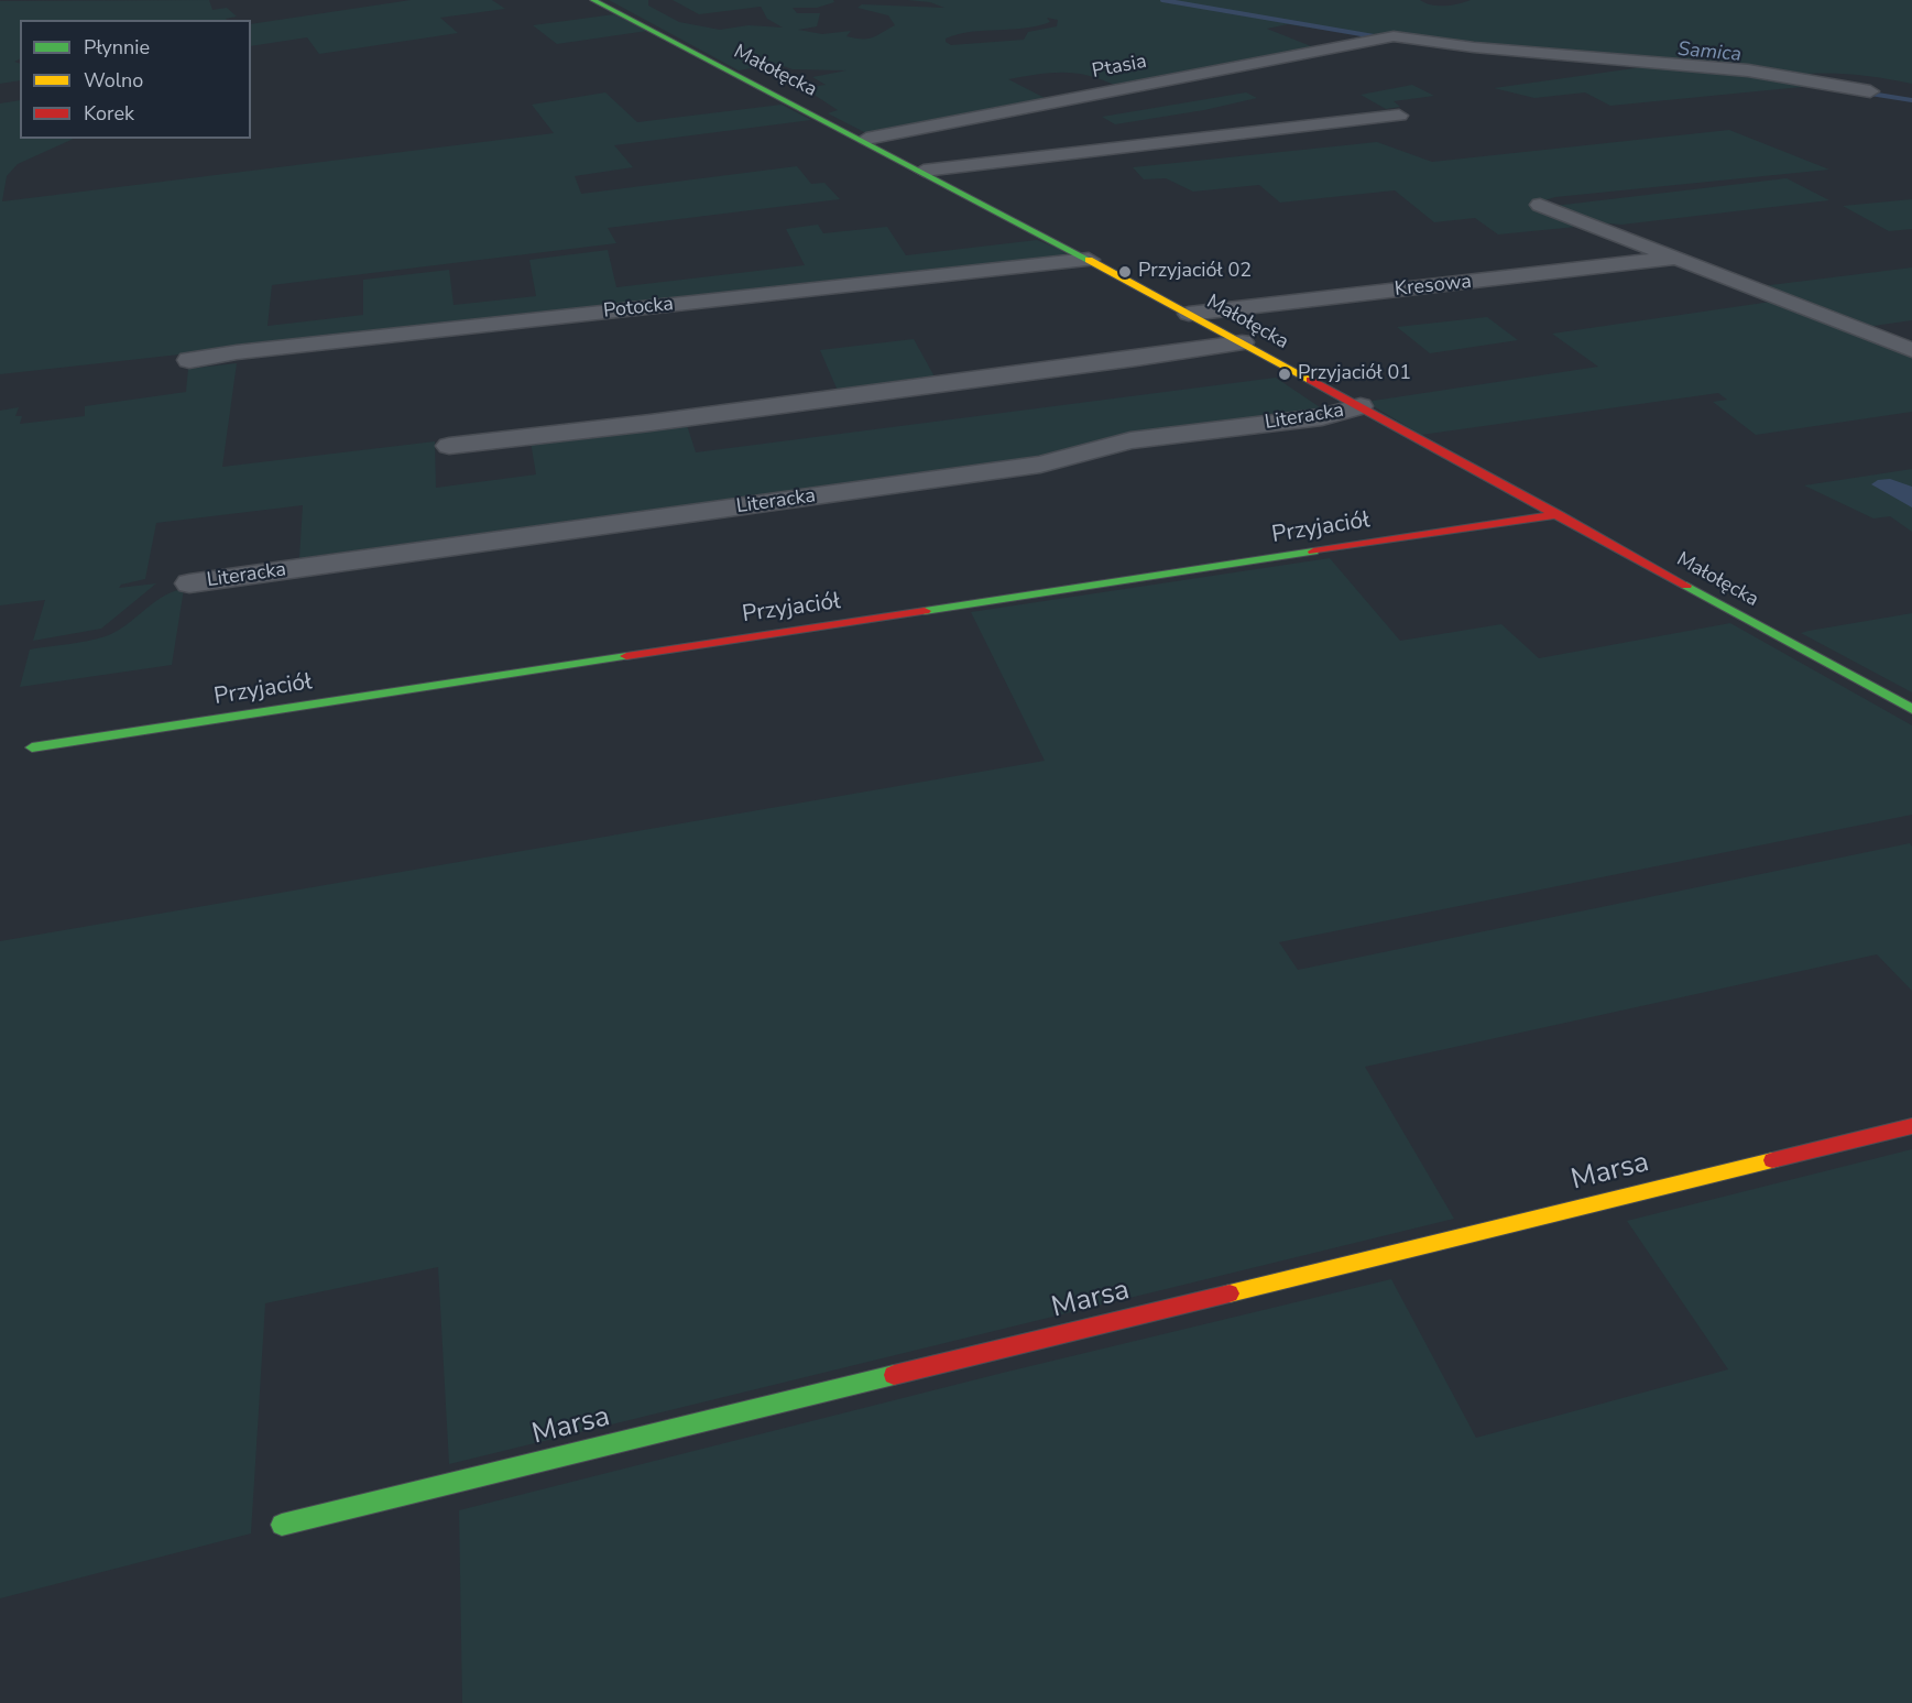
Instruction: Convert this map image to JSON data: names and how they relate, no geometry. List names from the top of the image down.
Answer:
{
  "streets": {
    "street": [
      "Ptasia",
      "Małołęcka",
      "Kresowa",
      "Potocka",
      "Literacka",
      "Przyjaciół",
      "Marsa"
    ]
  },
  "crossings": [
    ["Ptasia", "Małołęcka"],
    ["Małołęcka", "Kresowa"],
    ["Małołęcka", "Potocka"],
    ["Małołęcka", "Literacka"],
    ["Małołęcka", "Przyjaciół"]
  ],
  "water": ["Samica"],
  "places": ["Przyjaciół 02", "Przyjaciół 01"],
  "legend": ["Płynnie", "Wolno", "Korek"]
}
